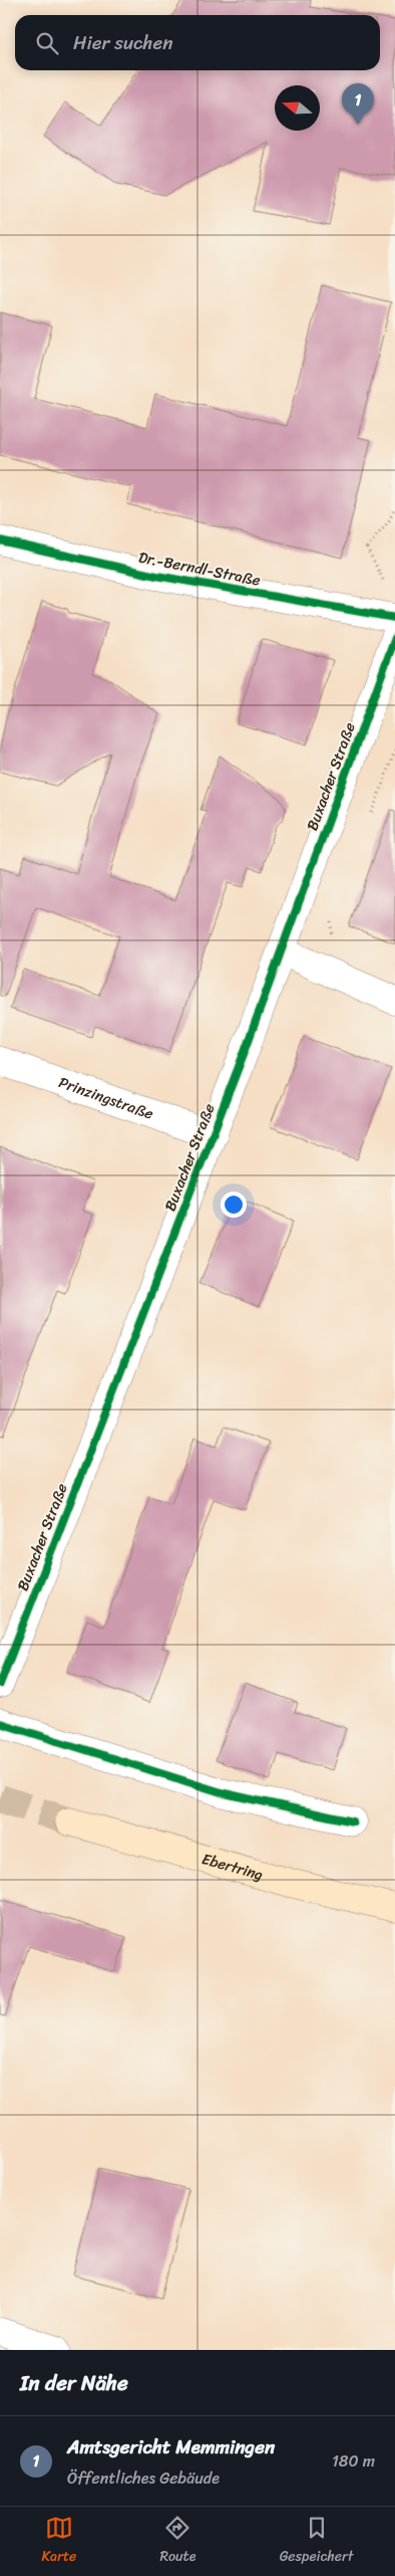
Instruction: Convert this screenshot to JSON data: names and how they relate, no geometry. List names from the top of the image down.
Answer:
{
  "streets": {
    "main road": ["Ebertring"],
    "street": ["Dr.-Berndl-Straße", "Buxacher Straße", "Prinzingstraße"]
  },
  "crossings": [
    ["Buxacher Straße", "Prinzingstraße"]
  ],
  "north": "left",
  "page": {
    "search": "Hier suchen",
    "pins": "1",
    "heading": "In der Nähe",
    "list": [
      {
        "mark": "1",
        "name": "Amtsgericht Memmingen",
        "note": "Öffentliches Gebäude",
        "value": "180 m"
      }
    ],
    "nav": ["Karte", "Route", "Gespeichert"]
  }
}
